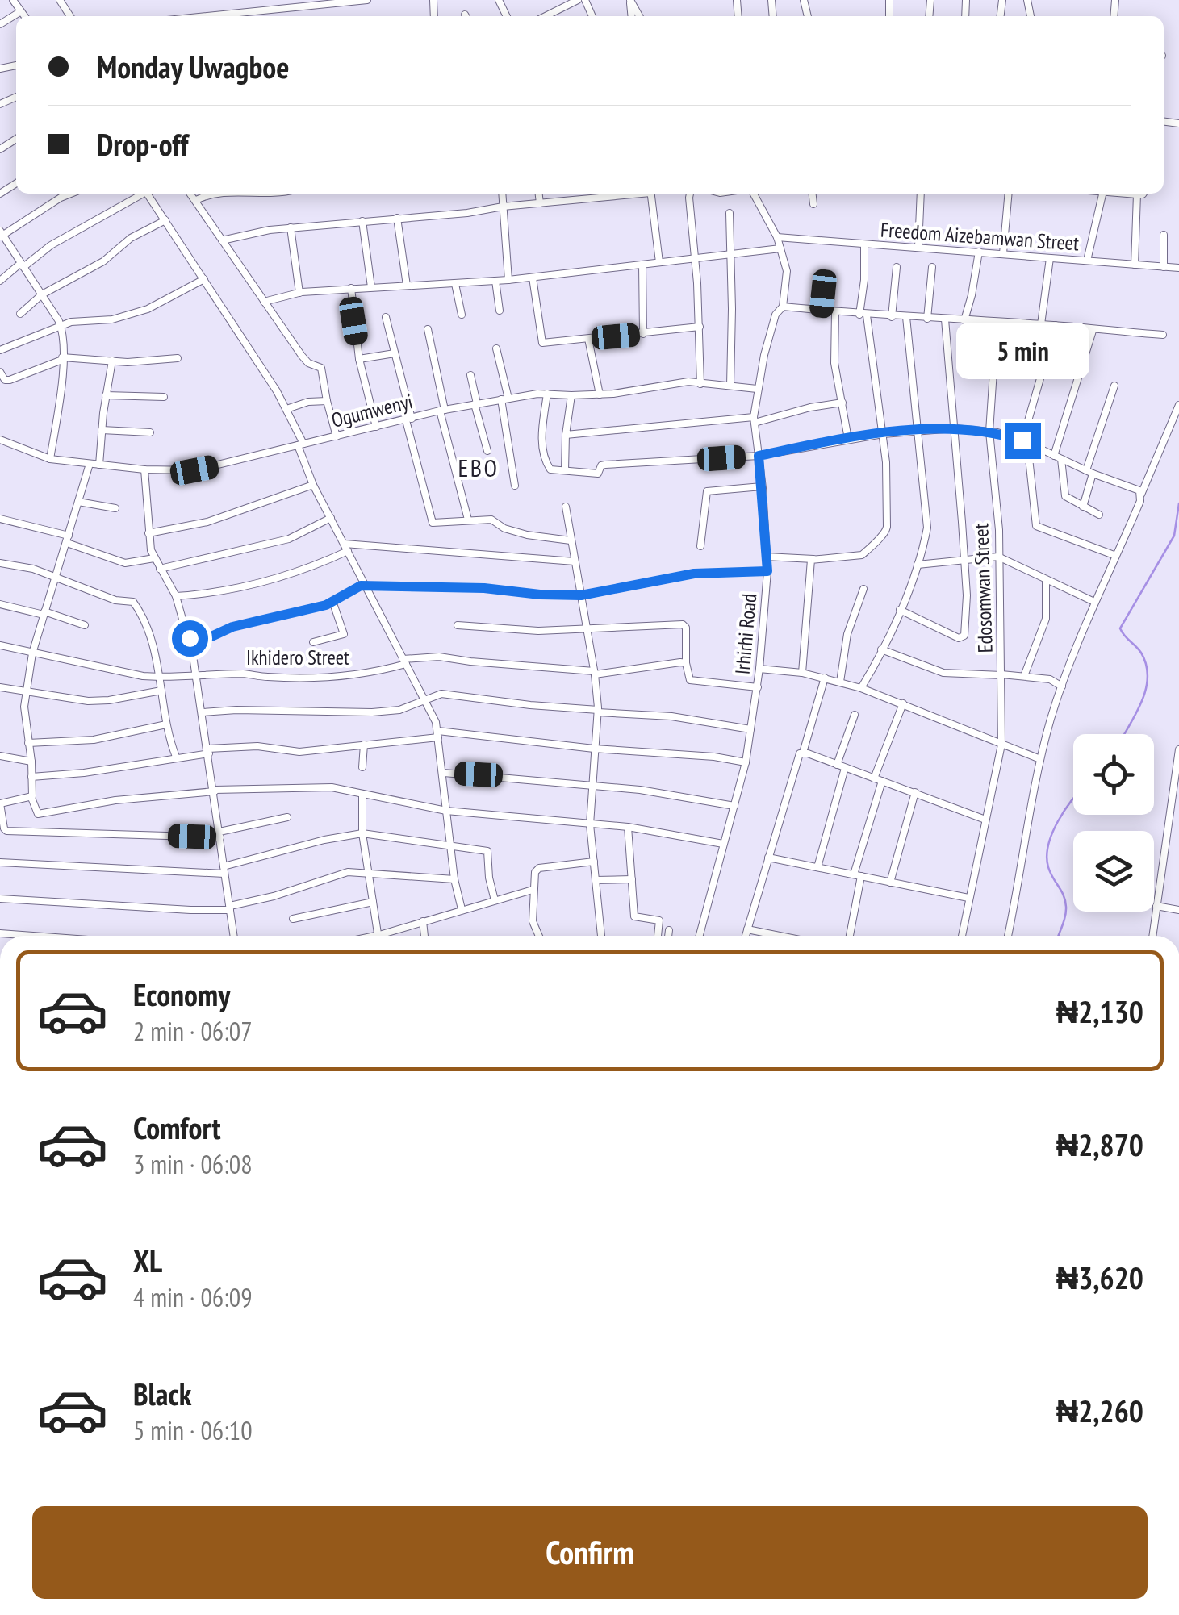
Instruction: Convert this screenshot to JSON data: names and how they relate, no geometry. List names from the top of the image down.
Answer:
{
  "streets": {
    "street": [
      "Freedom Aizebamwan Street",
      "Ogumwenyi",
      "Edosomwan Street",
      "Irhirhi Road",
      "Ikhidero Street"
    ]
  },
  "crossings": [
    ["Freedom Aizebamwan Street", "Irhirhi Road"],
    ["Ogumwenyi", "Irhirhi Road"]
  ],
  "districts": ["EBO"],
  "page": {
    "banner": ["Monday Uwagboe", "Drop-off"],
    "bubble": "5 min",
    "list": [
      {
        "name": "Economy",
        "note": "2 min · 06:07",
        "value": "₦2,130"
      },
      {
        "name": "Comfort",
        "note": "3 min · 06:08",
        "value": "₦2,870"
      },
      {
        "name": "XL",
        "note": "4 min · 06:09",
        "value": "₦3,620"
      },
      {
        "name": "Black",
        "note": "5 min · 06:10",
        "value": "₦2,260"
      }
    ],
    "buttons": "Confirm"
  }
}
